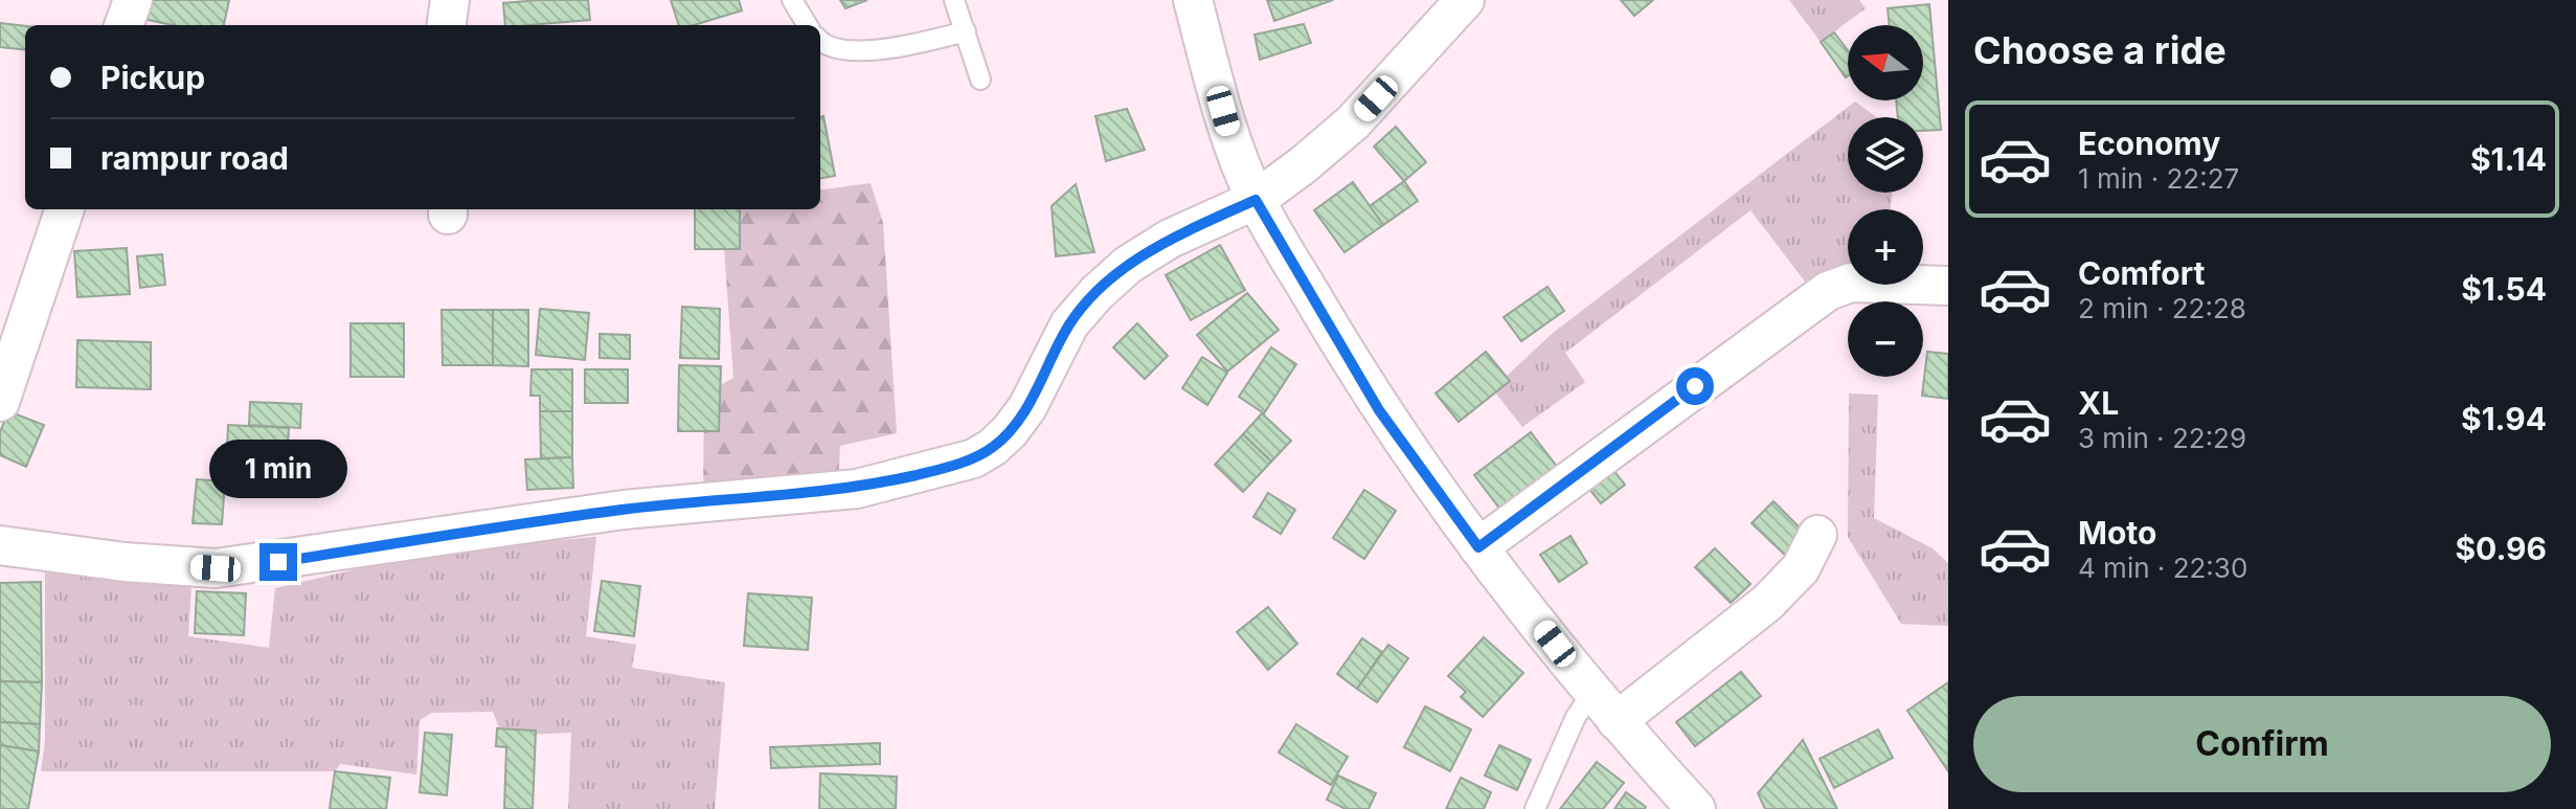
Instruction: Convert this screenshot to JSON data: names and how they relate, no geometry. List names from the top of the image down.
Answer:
{
  "north": "left",
  "page": {
    "heading": "Choose a ride",
    "map_buttons": ["+", "−"],
    "banner": ["Pickup", "rampur road"],
    "list": [
      {
        "name": "Economy",
        "note": "1 min · 22:27",
        "value": "$1.14"
      },
      {
        "name": "Comfort",
        "note": "2 min · 22:28",
        "value": "$1.54"
      },
      {
        "name": "XL",
        "note": "3 min · 22:29",
        "value": "$1.94"
      },
      {
        "name": "Moto",
        "note": "4 min · 22:30",
        "value": "$0.96"
      }
    ],
    "bubble": "1 min",
    "buttons": "Confirm"
  }
}
